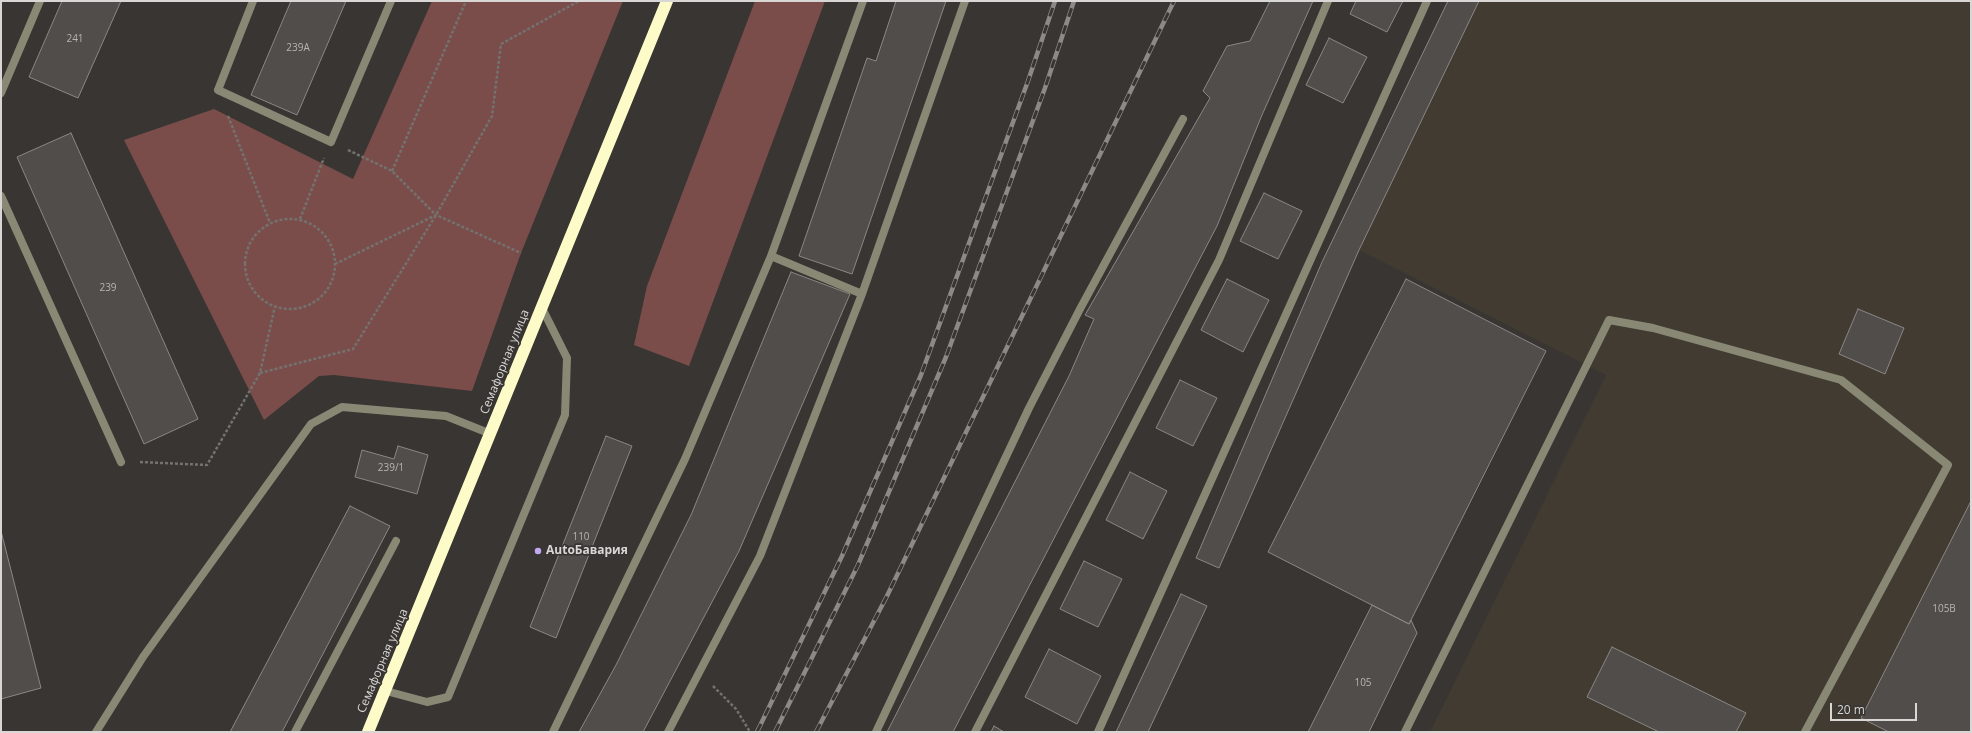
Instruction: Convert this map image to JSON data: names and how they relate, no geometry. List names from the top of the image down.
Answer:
{
  "streets": {
    "highway": ["Семафорная улица"]
  },
  "places": ["AutoБавария"],
  "house_numbers": [
    "241",
    "239А",
    "239",
    "239/1",
    "110",
    "105В",
    "105"
  ],
  "scale_bar": "20 m"
}
